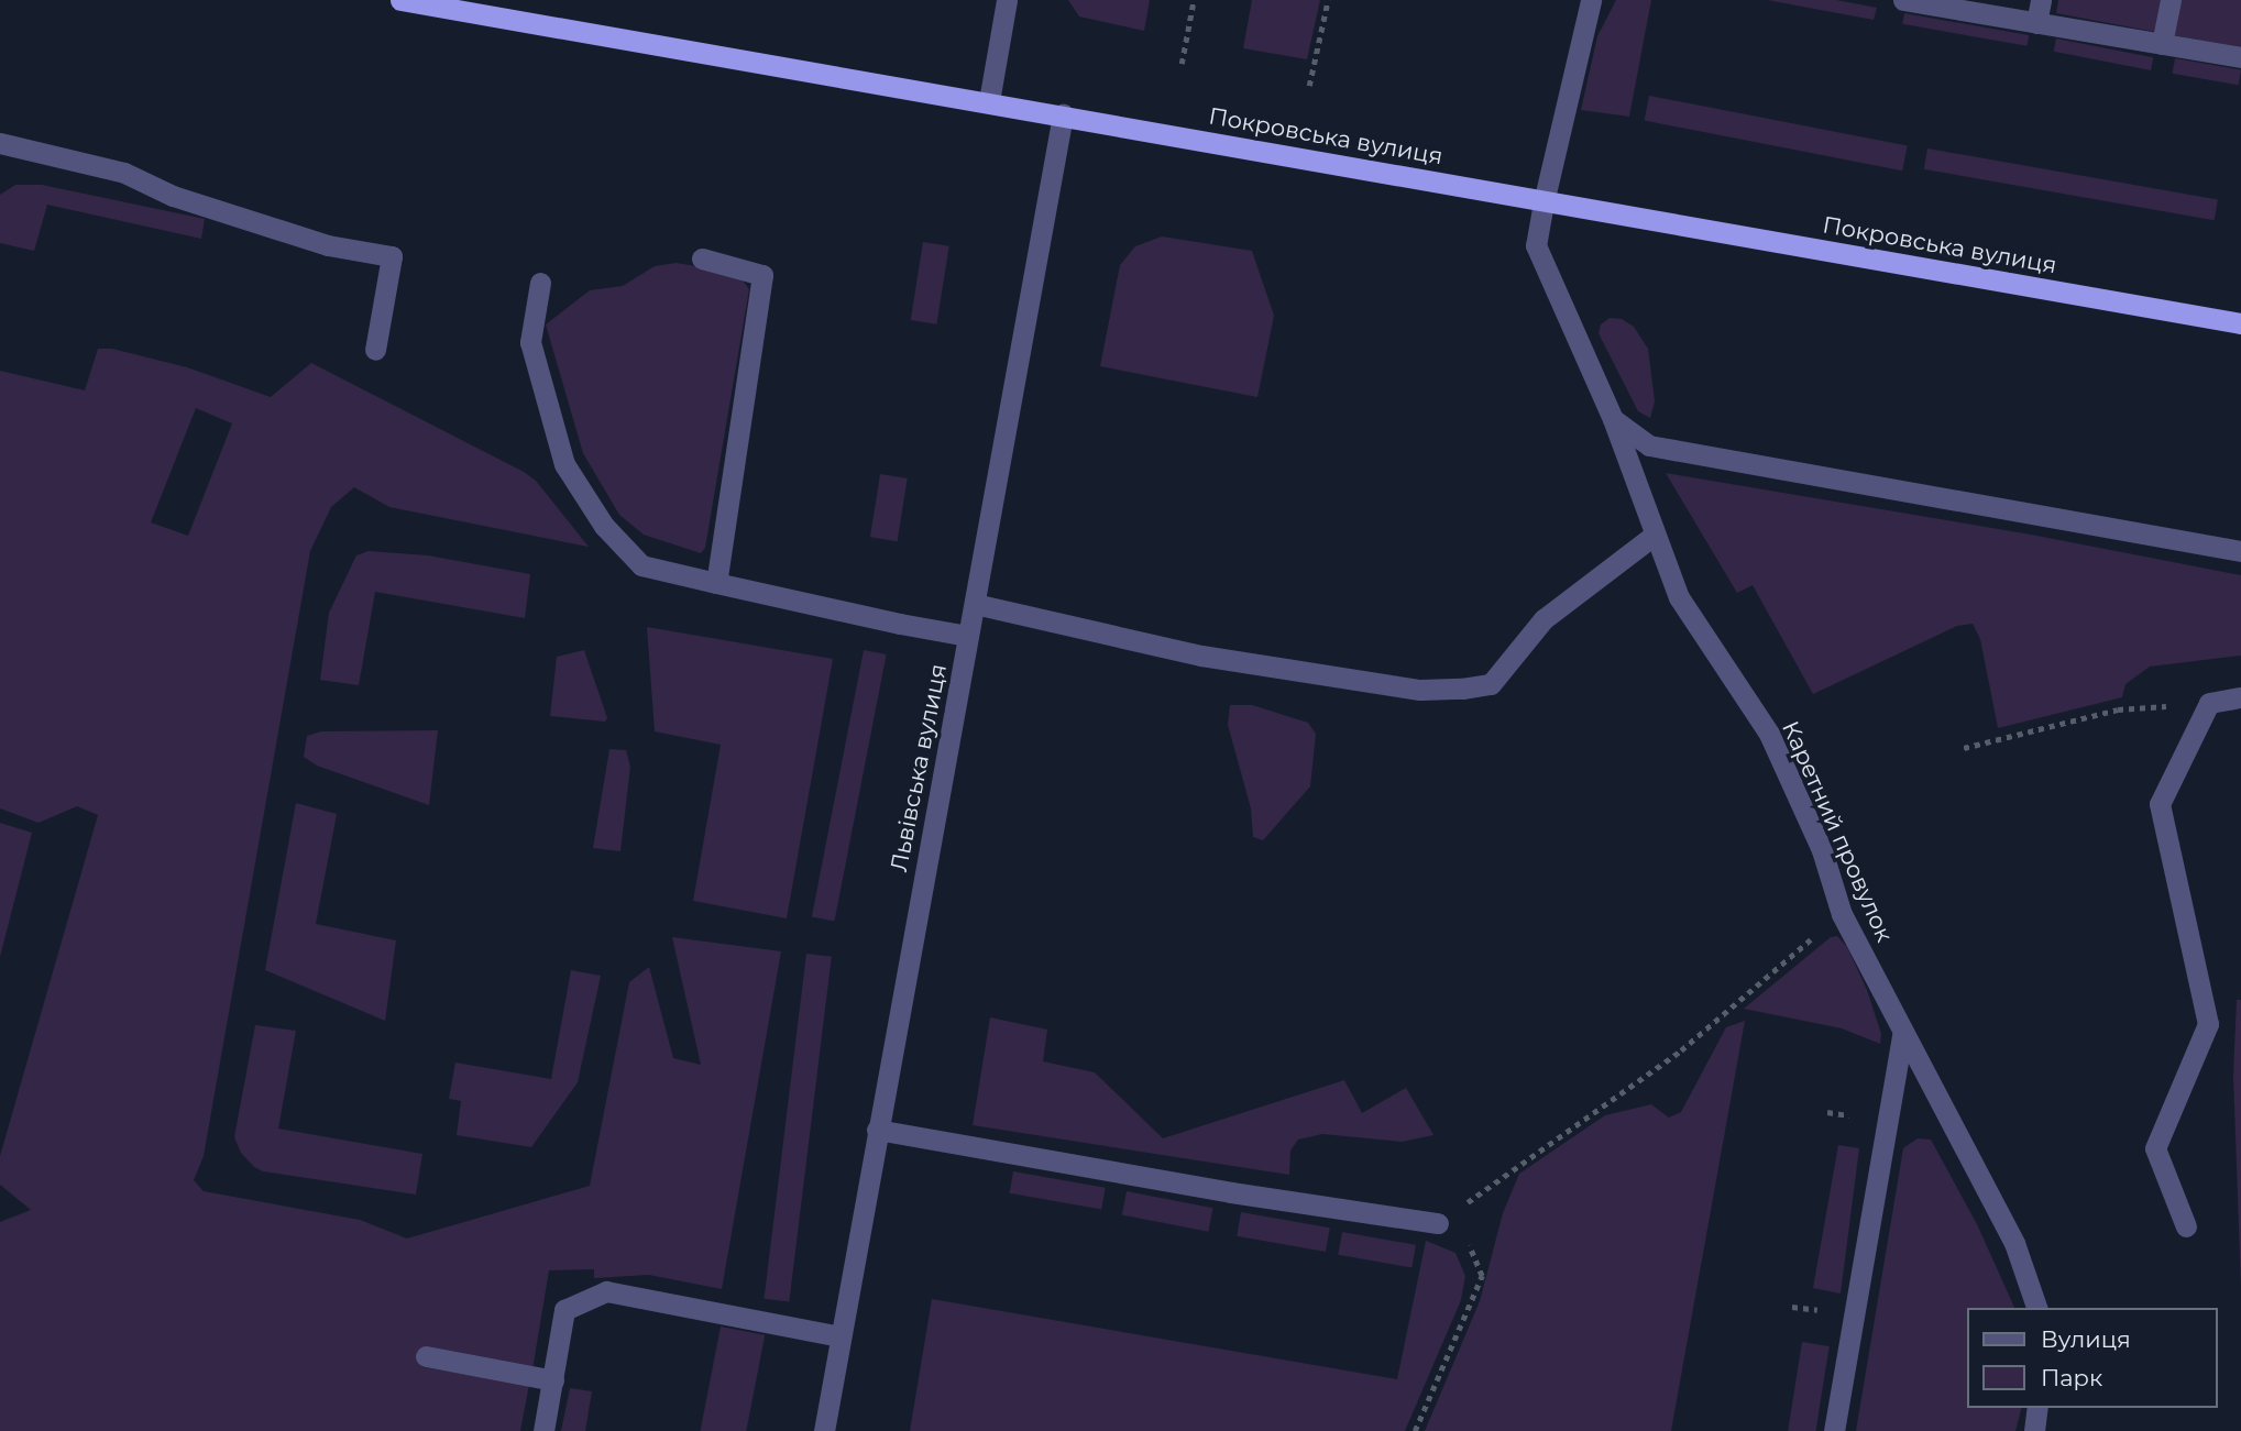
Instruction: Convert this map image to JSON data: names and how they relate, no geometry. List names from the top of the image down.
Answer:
{
  "streets": {
    "highway": ["Покровська вулиця"],
    "street": ["Львівська вулиця", "Каретний провулок"]
  },
  "crossings": [
    ["Покровська вулиця", "Львівська вулиця"],
    ["Покровська вулиця", "Каретний провулок"]
  ],
  "legend": ["Вулиця", "Парк"]
}
